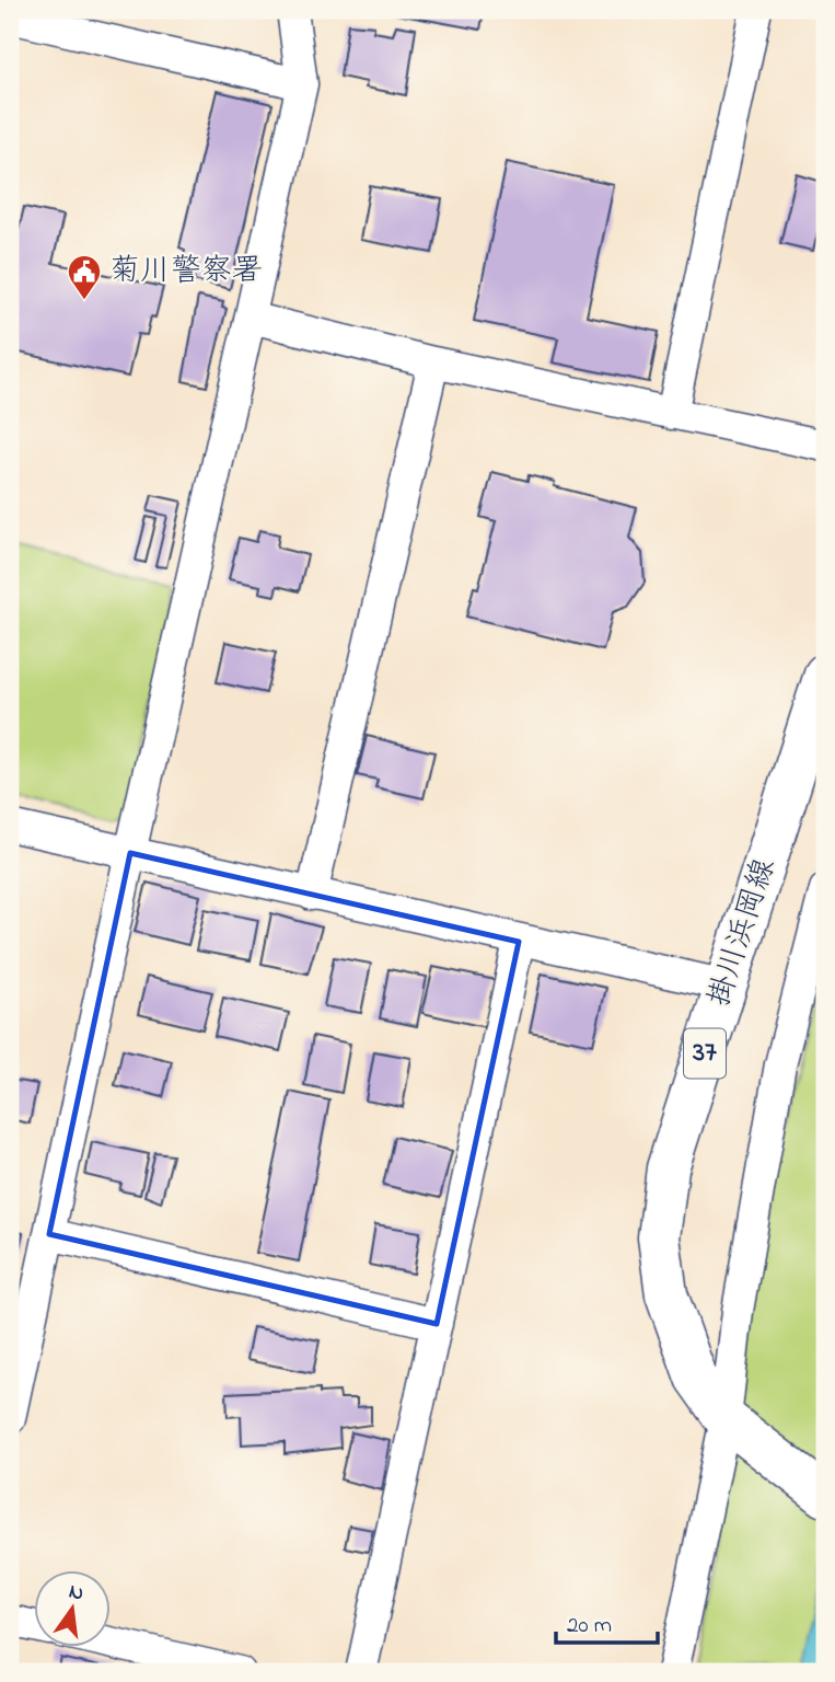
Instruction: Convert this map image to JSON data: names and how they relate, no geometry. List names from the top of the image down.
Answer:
{
  "streets": {
    "main road": ["掛川浜岡線", "37"]
  },
  "places": {
    "public building": ["菊川警察署"]
  },
  "scale_bar": "20 m",
  "north": "top"
}
